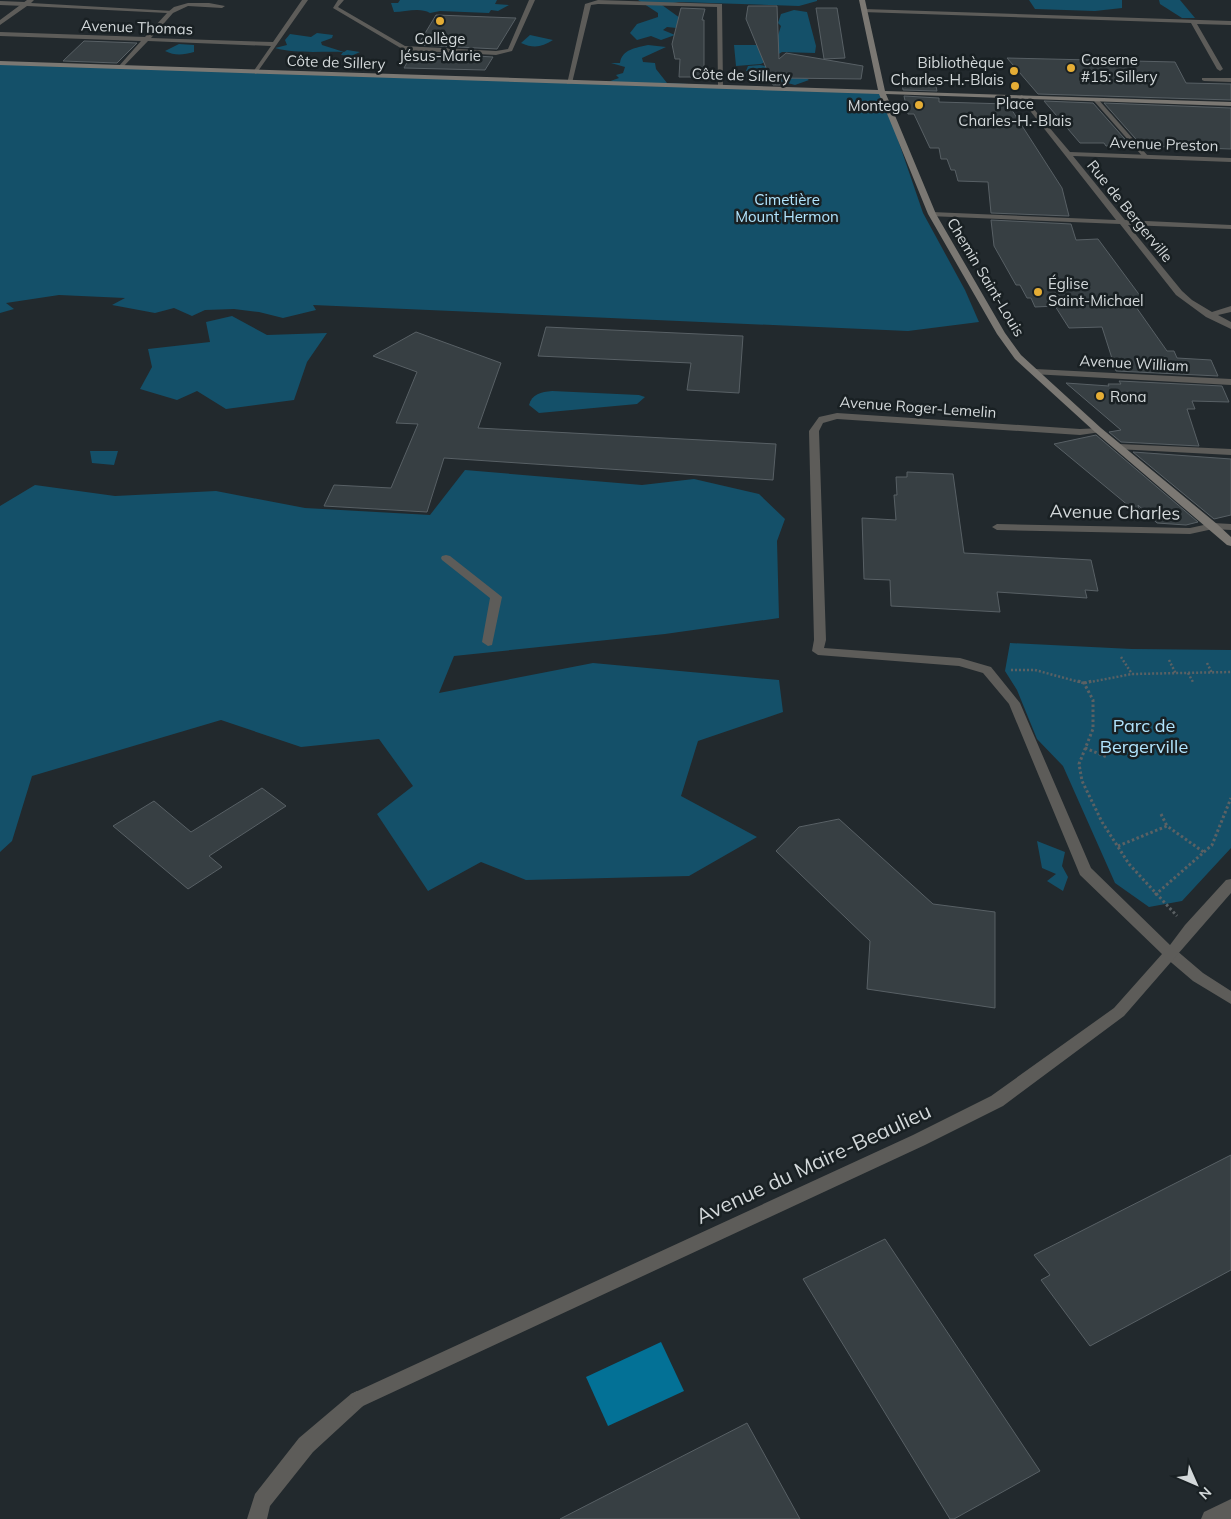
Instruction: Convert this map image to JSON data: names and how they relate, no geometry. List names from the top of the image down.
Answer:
{
  "streets": {
    "street": [
      "Avenue Thomas",
      "Côte de Sillery",
      "Avenue Preston",
      "Rue de Bergerville",
      "Chemin Saint-Louis",
      "Avenue William",
      "Avenue Roger-Lemelin",
      "Avenue Charles",
      "Avenue du Maire-Beaulieu"
    ]
  },
  "crossings": [
    ["Côte de Sillery", "Rue de Bergerville"],
    ["Côte de Sillery", "Chemin Saint-Louis"],
    ["Avenue Preston", "Rue de Bergerville"],
    ["Chemin Saint-Louis", "Avenue William"],
    ["Chemin Saint-Louis", "Avenue Roger-Lemelin"],
    ["Chemin Saint-Louis", "Avenue Charles"]
  ],
  "parks": ["Cimetière Mount Hermon", "Parc de Bergerville"],
  "places": [
    "Collège Jésus-Marie",
    "Caserne #15: Sillery",
    "Bibliothèque Charles-H.-Blais",
    "Place Charles-H.-Blais",
    "Montego",
    "Église Saint-Michael",
    "Rona"
  ],
  "north": "bottom right"
}
